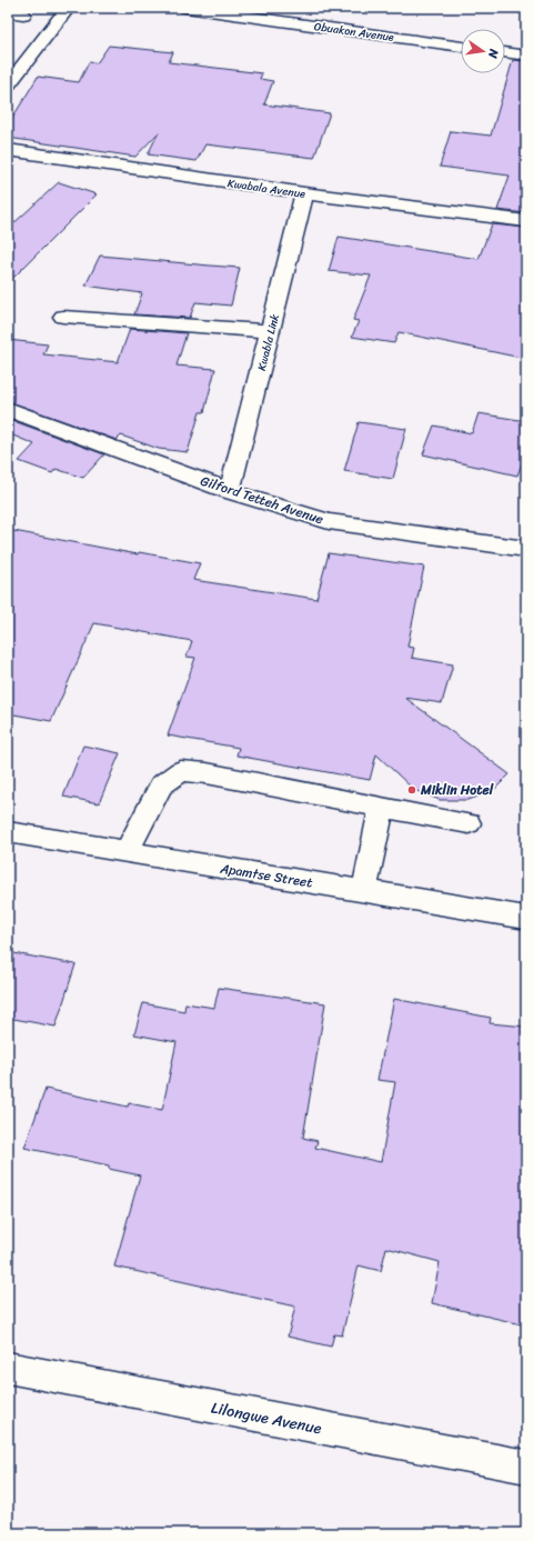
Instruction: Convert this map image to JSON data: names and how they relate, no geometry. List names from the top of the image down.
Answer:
{
  "streets": {
    "street": [
      "Obuakon Avenue",
      "Kwabala Avenue",
      "Kwabla Link",
      "Gilford Tetteh Avenue",
      "Apamtse Street",
      "Lilongwe Avenue"
    ]
  },
  "crossings": [
    ["Kwabala Avenue", "Kwabla Link"],
    ["Kwabla Link", "Gilford Tetteh Avenue"]
  ],
  "places": ["Miklin Hotel"],
  "north": "right"
}
